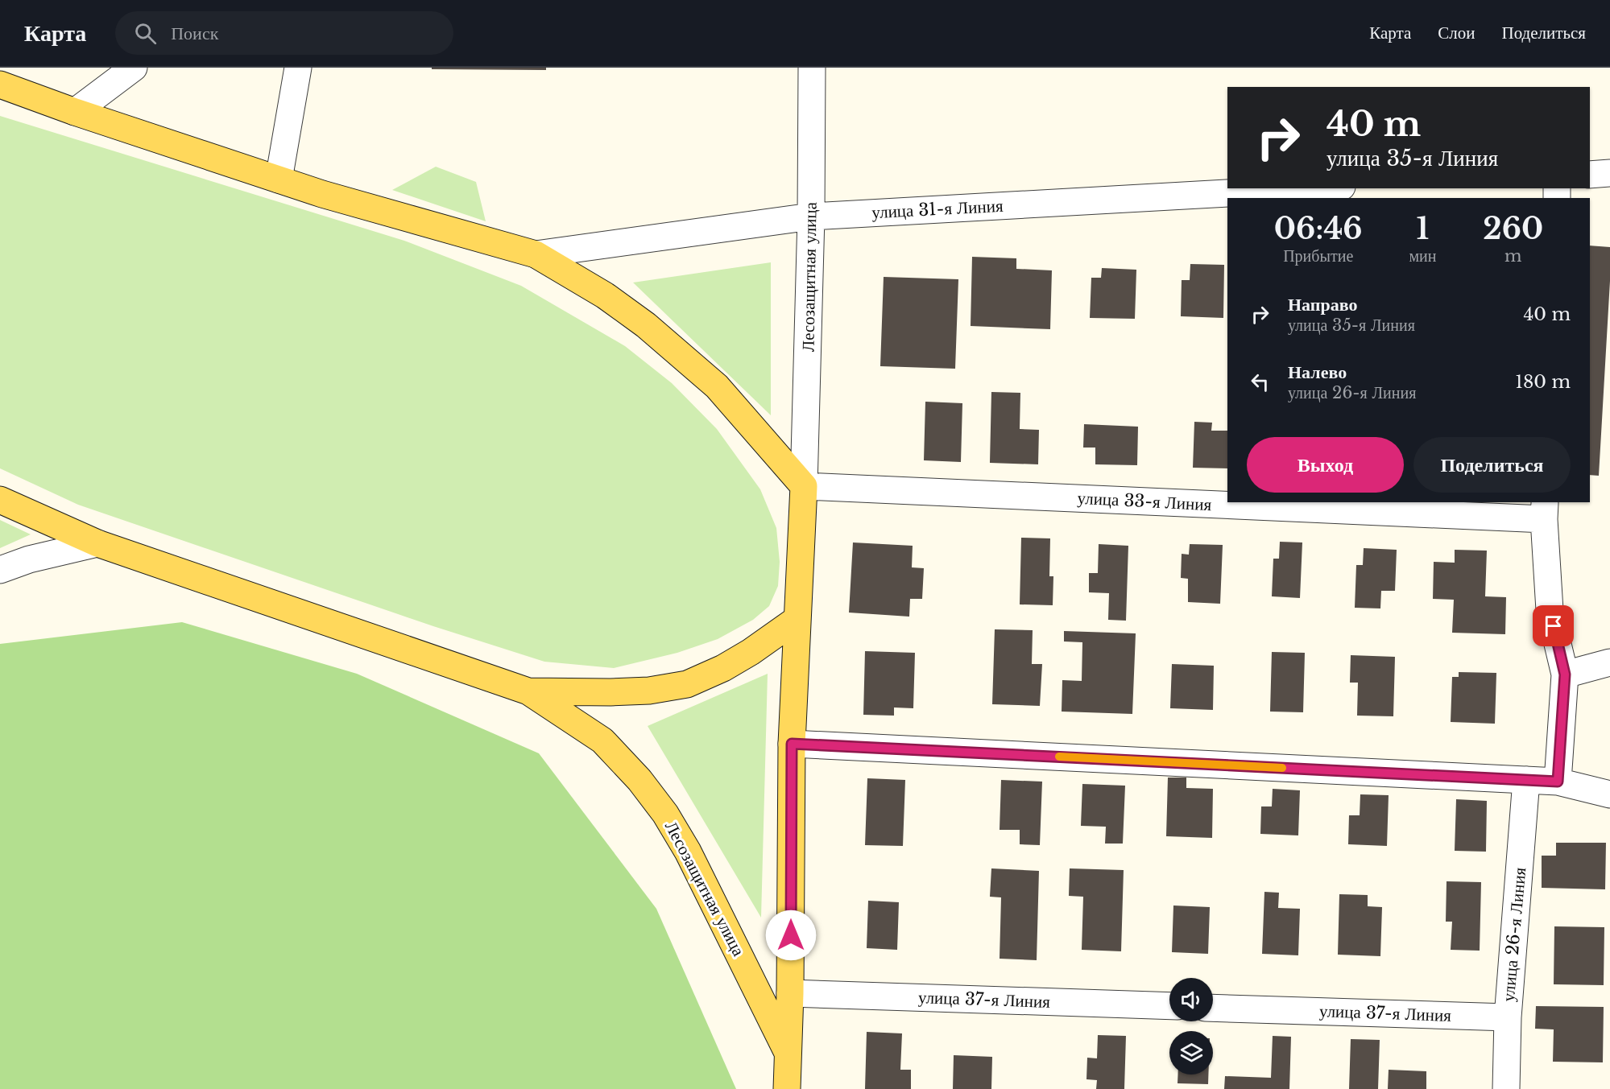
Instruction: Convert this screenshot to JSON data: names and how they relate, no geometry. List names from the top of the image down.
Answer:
{
  "streets": {
    "main road": ["Лесозащитная улица"],
    "street": [
      "улица 31-я Линия",
      "улица 33-я Линия",
      "улица 26-я Линия",
      "улица 37-я Линия"
    ]
  },
  "crossings": [
    ["улица 31-я Линия", "Лесозащитная улица"],
    ["Лесозащитная улица", "улица 33-я Линия"],
    ["Лесозащитная улица", "улица 37-я Линия"],
    ["улица 26-я Линия", "улица 37-я Линия"]
  ],
  "page": {
    "header": "Карта",
    "search": "Поиск",
    "nav": ["Карта", "Слои", "Поделиться"],
    "turn": ["40 m", "улица 35-я Линия"],
    "eta": [
      "06:46",
      "Прибытие",
      "1",
      "мин",
      "260",
      "m"
    ],
    "list": [
      {
        "name": "Направо",
        "note": "улица 35-я Линия",
        "value": "40 m"
      },
      {
        "name": "Налево",
        "note": "улица 26-я Линия",
        "value": "180 m"
      }
    ],
    "buttons": ["Выход", "Поделиться"]
  }
}
